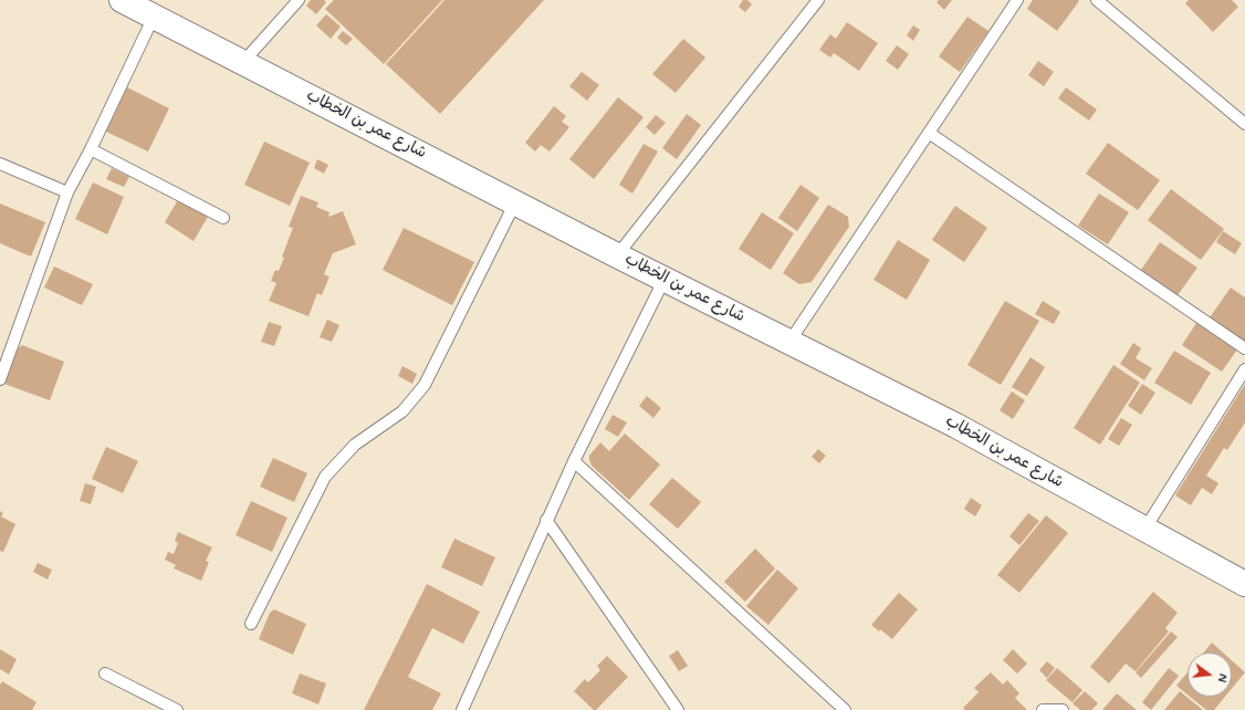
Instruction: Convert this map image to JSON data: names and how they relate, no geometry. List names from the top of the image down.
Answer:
{
  "streets": {
    "main road": ["شارع عمر بن الخطاب"]
  },
  "north": "right"
}
